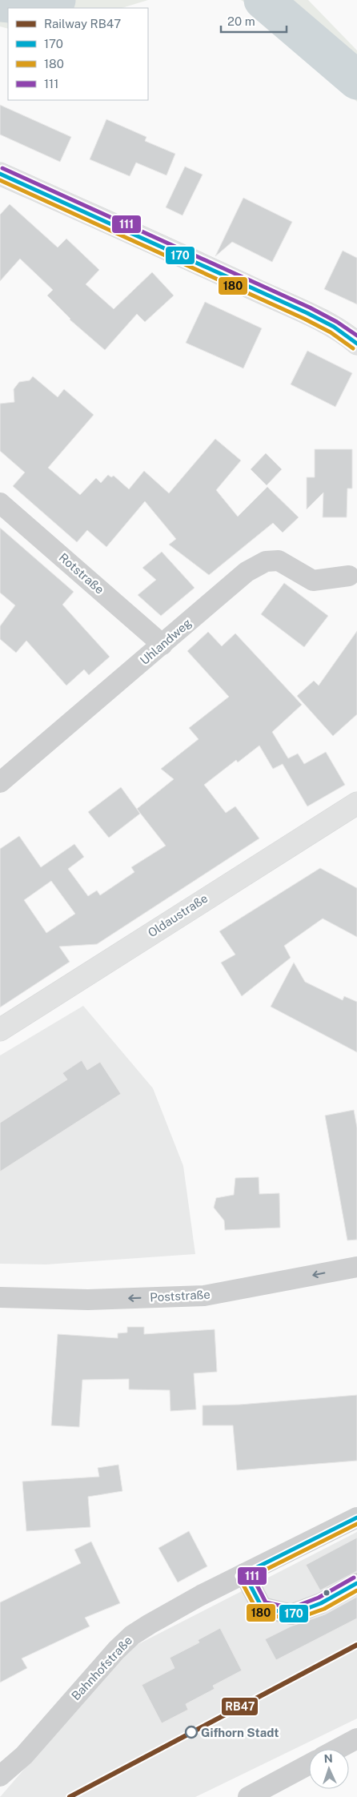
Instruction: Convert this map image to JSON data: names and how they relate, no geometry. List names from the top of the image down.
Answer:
{
  "streets": {
    "street": [
      "Rotstraße",
      "Uhlandweg",
      "Oldaustraße",
      "Poststraße",
      "Bahnhofstraße"
    ]
  },
  "crossings": [
    ["Rotstraße", "Uhlandweg"]
  ],
  "one_way": ["Poststraße"],
  "places": ["Gifhorn Stadt"],
  "lines": [
    "transit line 111",
    "transit line 170",
    "transit line 180",
    "rail line RB47"
  ],
  "legend": [
    "Railway RB47",
    "170",
    "180",
    "111"
  ],
  "scale_bar": "20 m",
  "north": "top"
}
